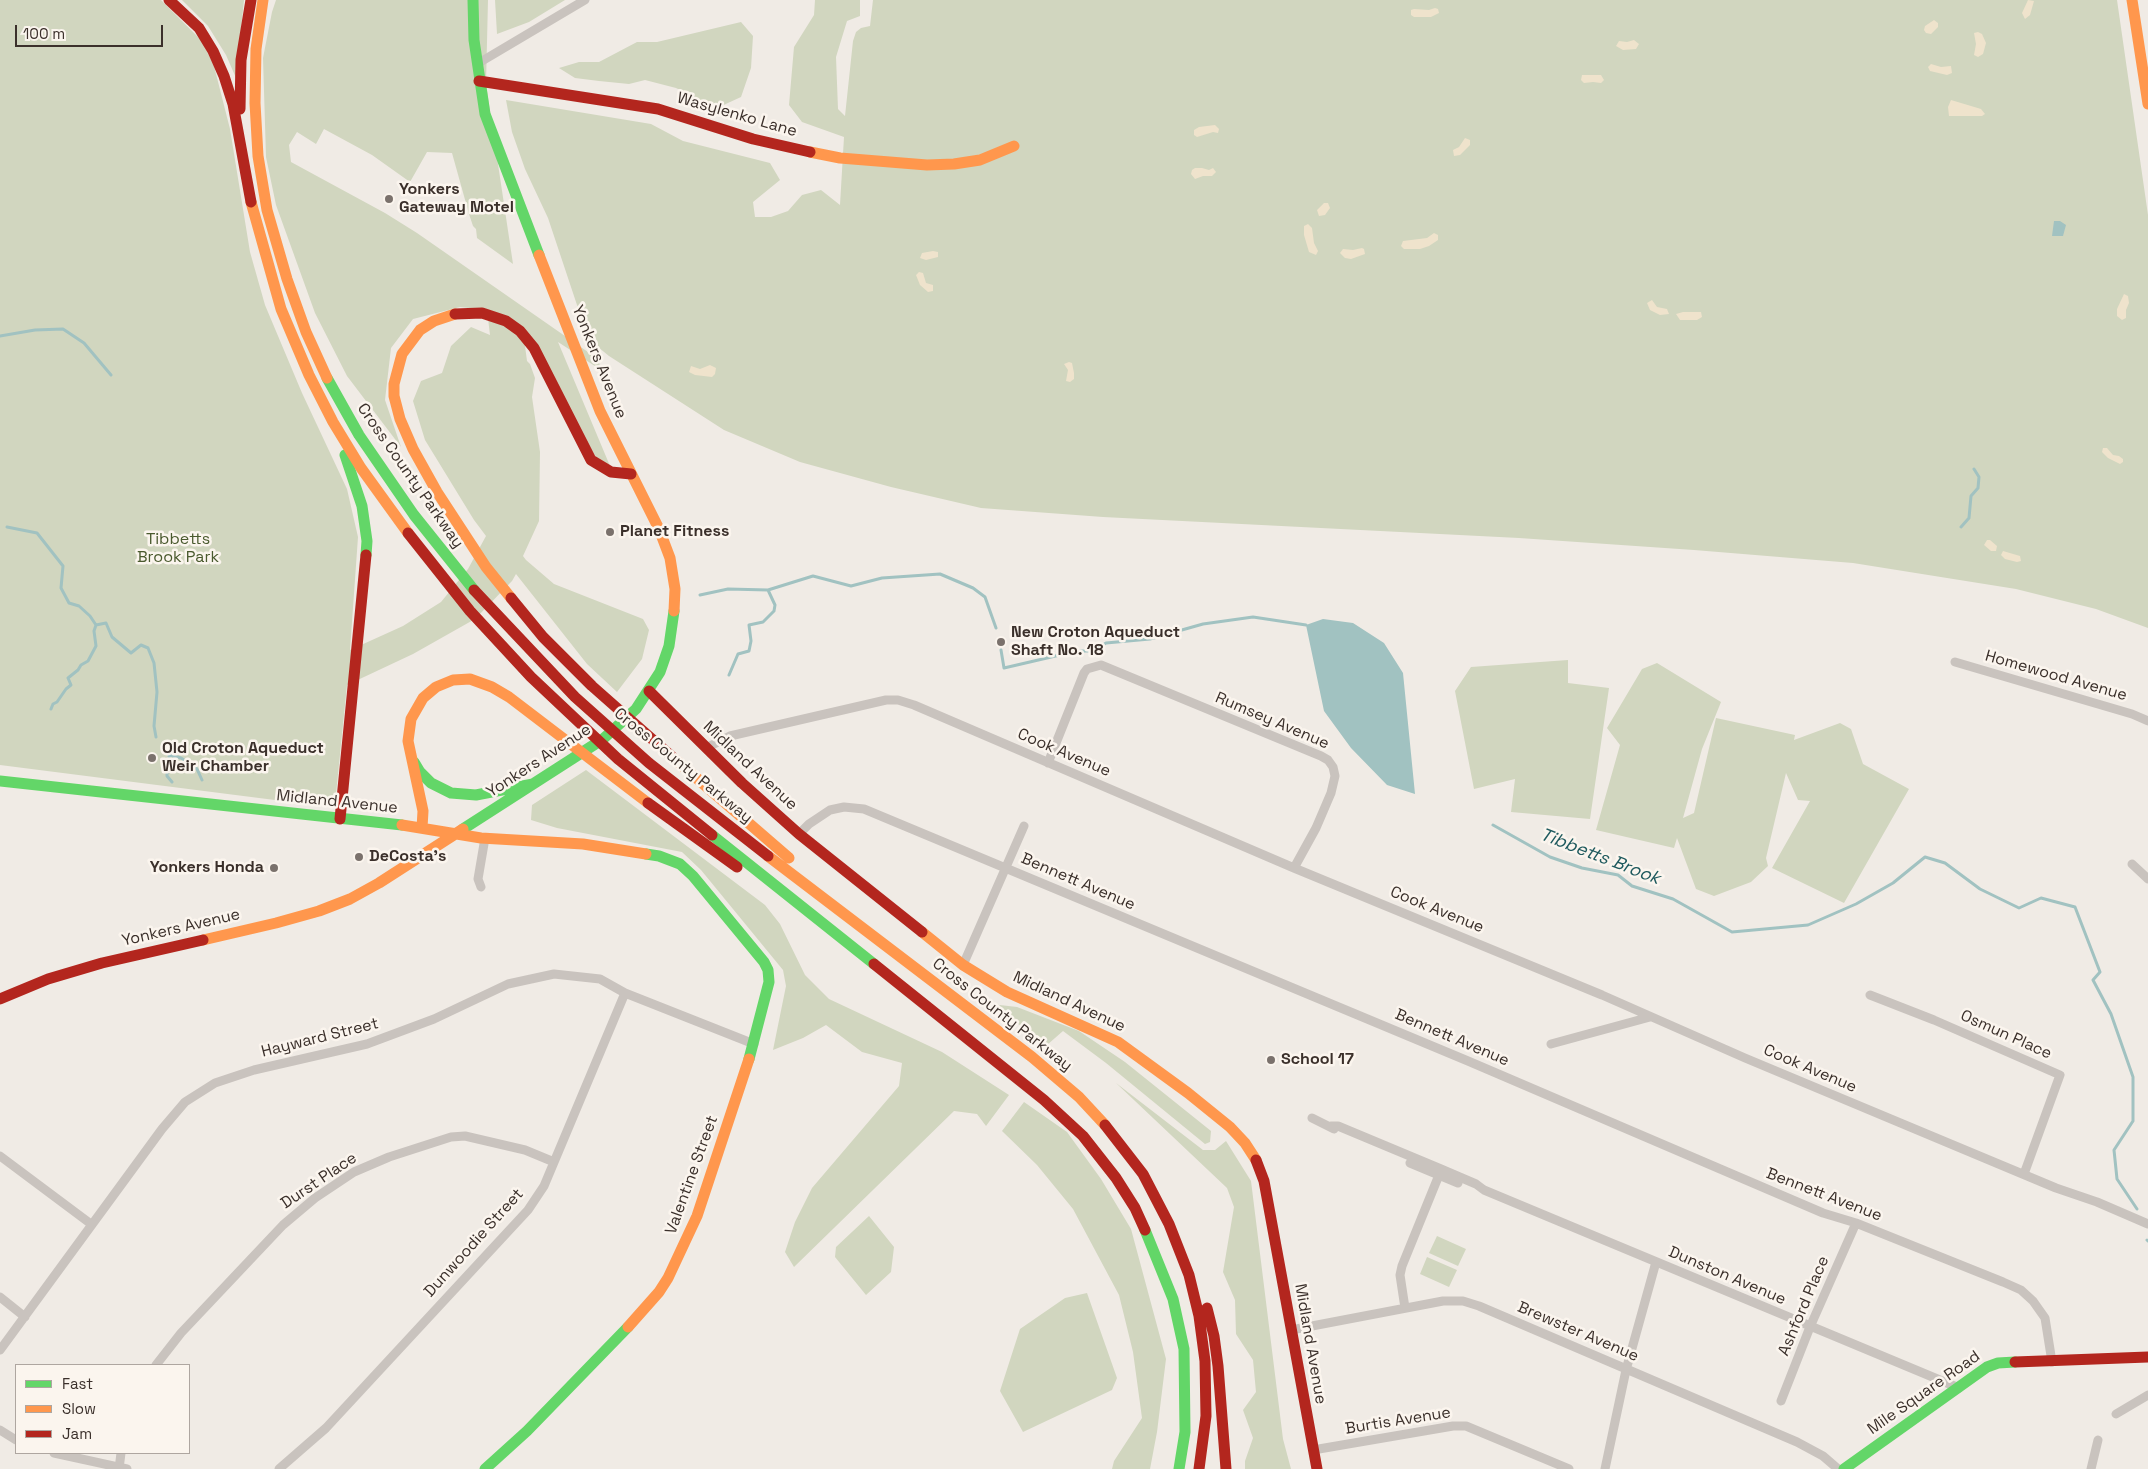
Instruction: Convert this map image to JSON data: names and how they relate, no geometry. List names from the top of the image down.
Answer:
{
  "streets": {
    "main road": [
      "Wasylenko Lane",
      "Yonkers Avenue",
      "Cross County Parkway",
      "Midland Avenue",
      "Valentine Street",
      "Mile Square Road"
    ],
    "street": [
      "Homewood Avenue",
      "Rumsey Avenue",
      "Cook Avenue",
      "Bennett Avenue",
      "Osmun Place",
      "Hayward Street",
      "Durst Place",
      "Dunwoodie Street",
      "Dunston Avenue",
      "Ashford Place",
      "Brewster Avenue",
      "Burtis Avenue"
    ]
  },
  "crossings": [
    ["Wasylenko Lane", "Yonkers Avenue"],
    ["Yonkers Avenue", "Midland Avenue"],
    ["Rumsey Avenue", "Cook Avenue"],
    ["Cook Avenue", "Midland Avenue"],
    ["Cook Avenue", "Osmun Place"],
    ["Midland Avenue", "Bennett Avenue"],
    ["Midland Avenue", "Valentine Street"],
    ["Midland Avenue", "Brewster Avenue"],
    ["Midland Avenue", "Burtis Avenue"],
    ["Bennett Avenue", "Ashford Place"],
    ["Bennett Avenue", "Mile Square Road"],
    ["Hayward Street", "Valentine Street"],
    ["Hayward Street", "Dunwoodie Street"],
    ["Durst Place", "Dunwoodie Street"],
    ["Dunston Avenue", "Ashford Place"],
    ["Dunston Avenue", "Mile Square Road"]
  ],
  "water": ["Tibbetts Brook"],
  "parks": ["Tibbetts Brook Park"],
  "places": [
    "Yonkers Gateway Motel",
    "Planet Fitness",
    "New Croton Aqueduct Shaft No. 18",
    "Old Croton Aqueduct Weir Chamber",
    "DeCosta's",
    "Yonkers Honda",
    "School 17"
  ],
  "legend": ["Fast", "Slow", "Jam"],
  "scale_bar": "100 m"
}
